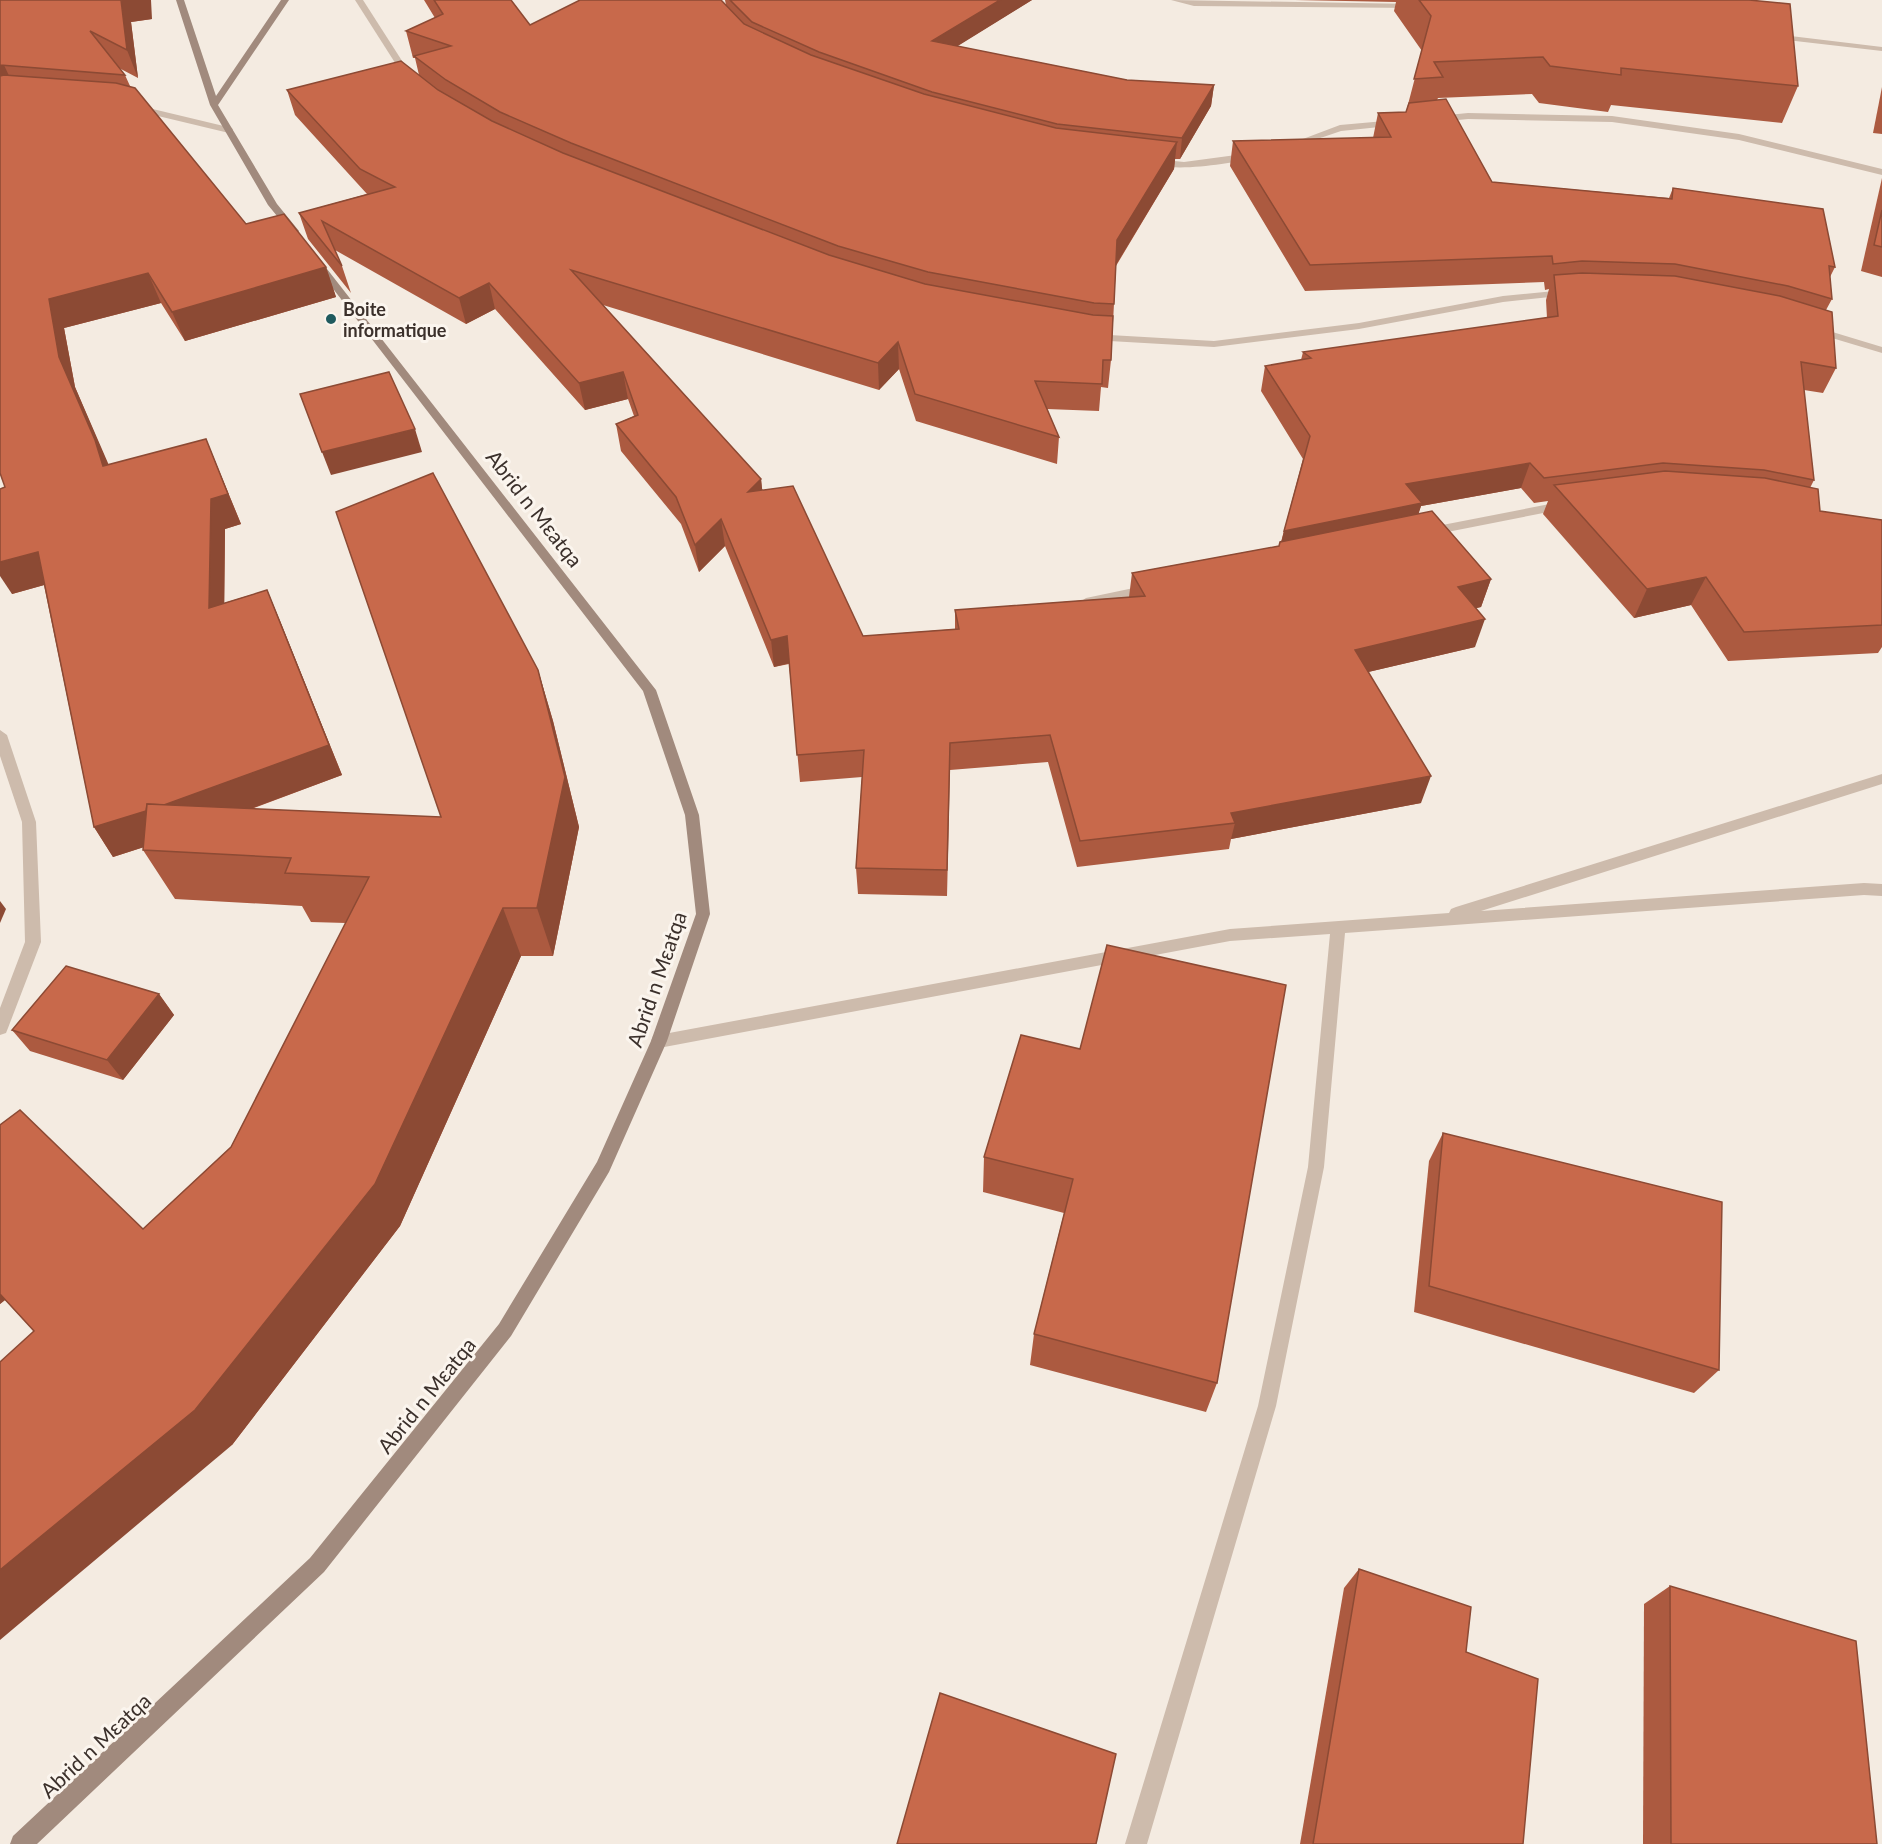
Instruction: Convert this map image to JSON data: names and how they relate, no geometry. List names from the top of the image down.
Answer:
{
  "streets": {
    "main road": ["Abrid n Mɛatqa"]
  },
  "places": ["Boite informatique"]
}
